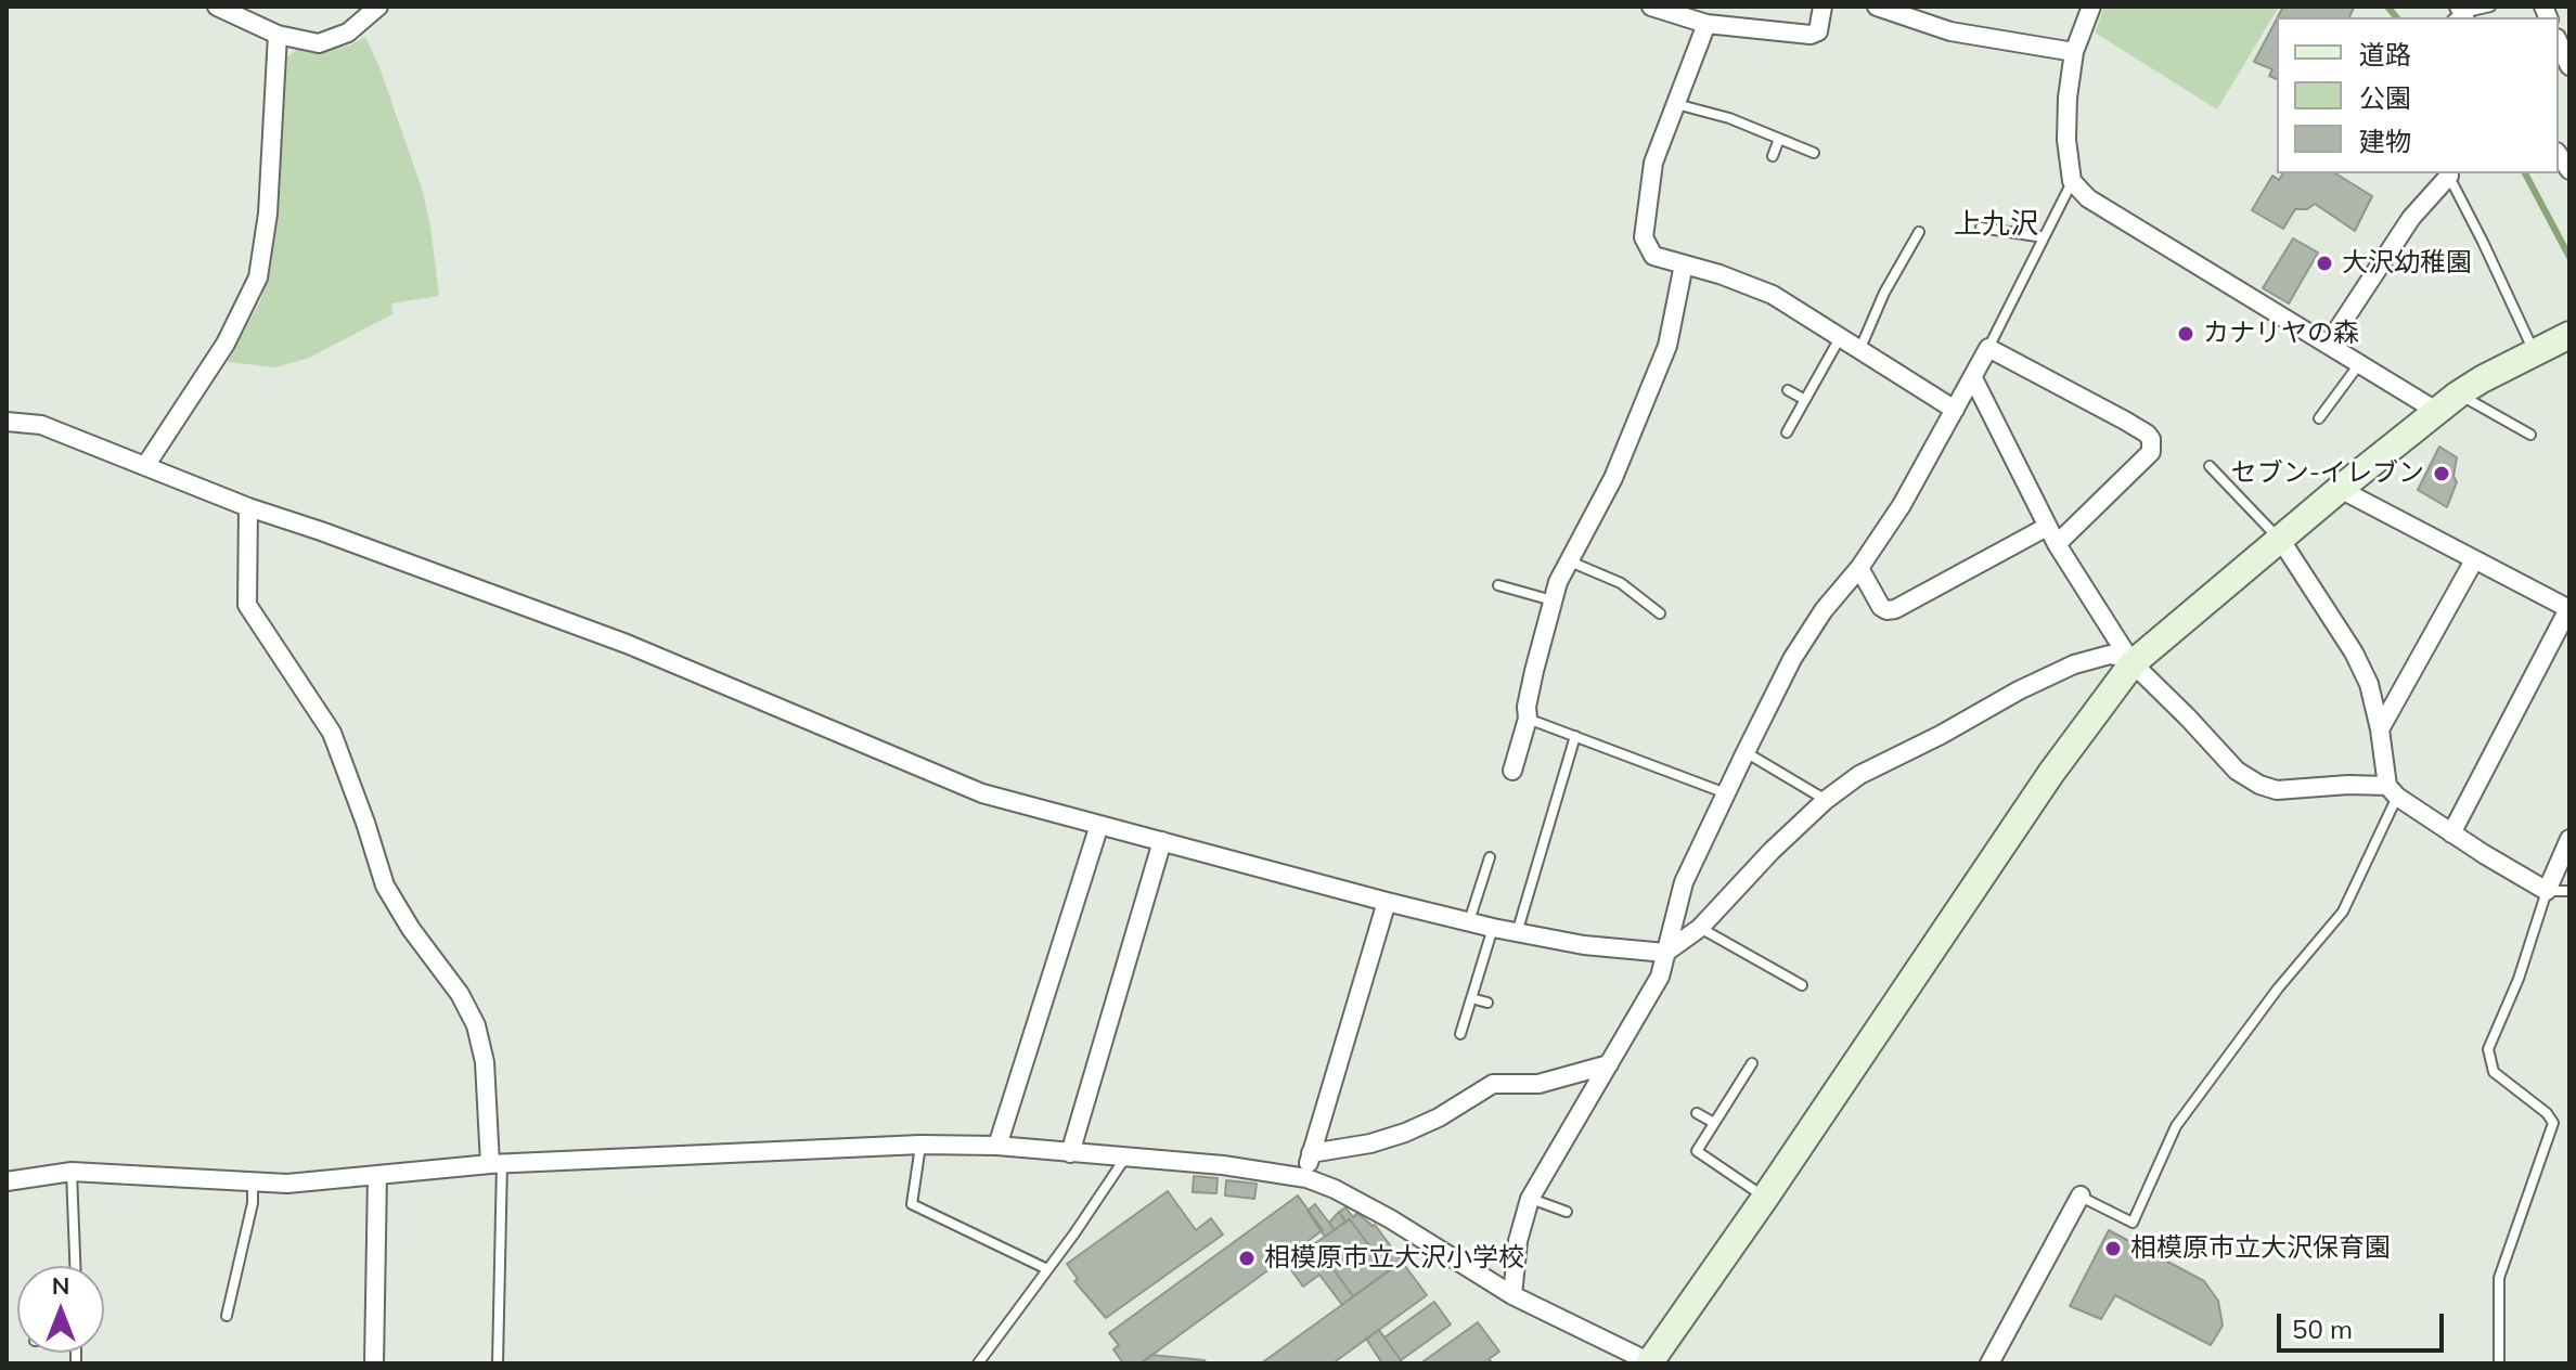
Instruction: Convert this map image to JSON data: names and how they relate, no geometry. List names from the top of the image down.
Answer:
{
  "districts": ["上九沢"],
  "places": [
    "大沢幼稚園",
    "カナリヤの森",
    "セブン-イレブン",
    "相模原市立大沢保育園",
    "相模原市立大沢小学校"
  ],
  "legend": ["道路", "公園", "建物"],
  "scale_bar": "50 m",
  "north": "top"
}
